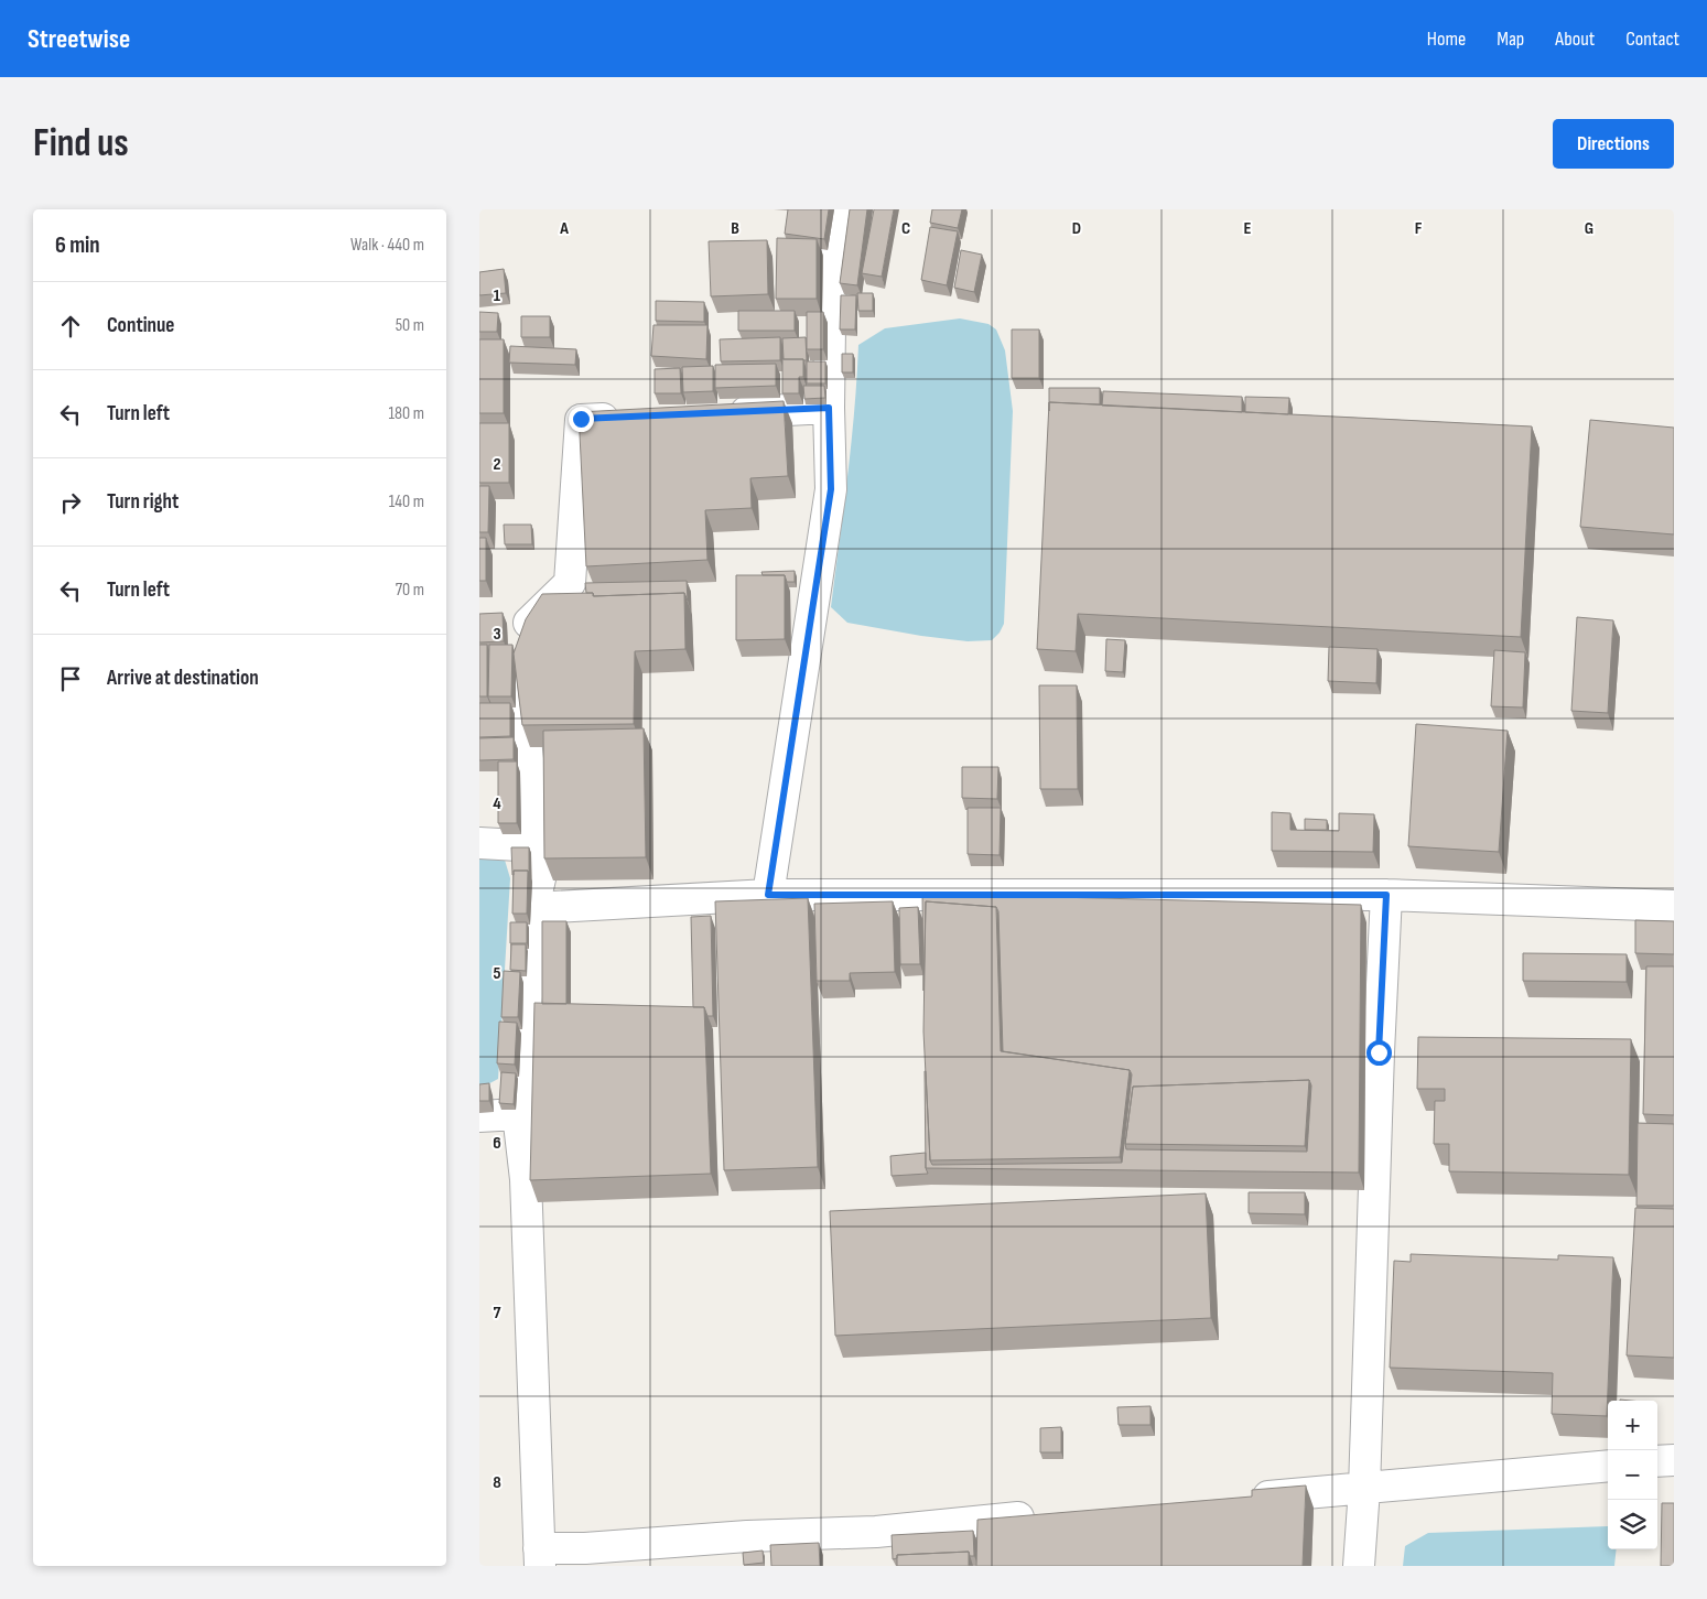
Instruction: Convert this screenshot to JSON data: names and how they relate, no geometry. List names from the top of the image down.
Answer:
{
  "page": {
    "header": "Streetwise",
    "nav": [
      "Home",
      "Map",
      "About",
      "Contact"
    ],
    "buttons": "Directions",
    "title": "Find us",
    "heading": ["6 min", "Walk · 440 m"],
    "list": [
      ["Continue", "50 m"],
      ["Turn left", "180 m"],
      ["Turn right", "140 m"],
      ["Turn left", "70 m"],
      "Arrive at destination"
    ],
    "map_buttons": ["+", "−"]
  },
  "grid": {
    "columns": [
      "A",
      "B",
      "C",
      "D",
      "E",
      "F",
      "G"
    ],
    "rows": [
      "1",
      "2",
      "3",
      "4",
      "5",
      "6",
      "7",
      "8"
    ]
  }
}
